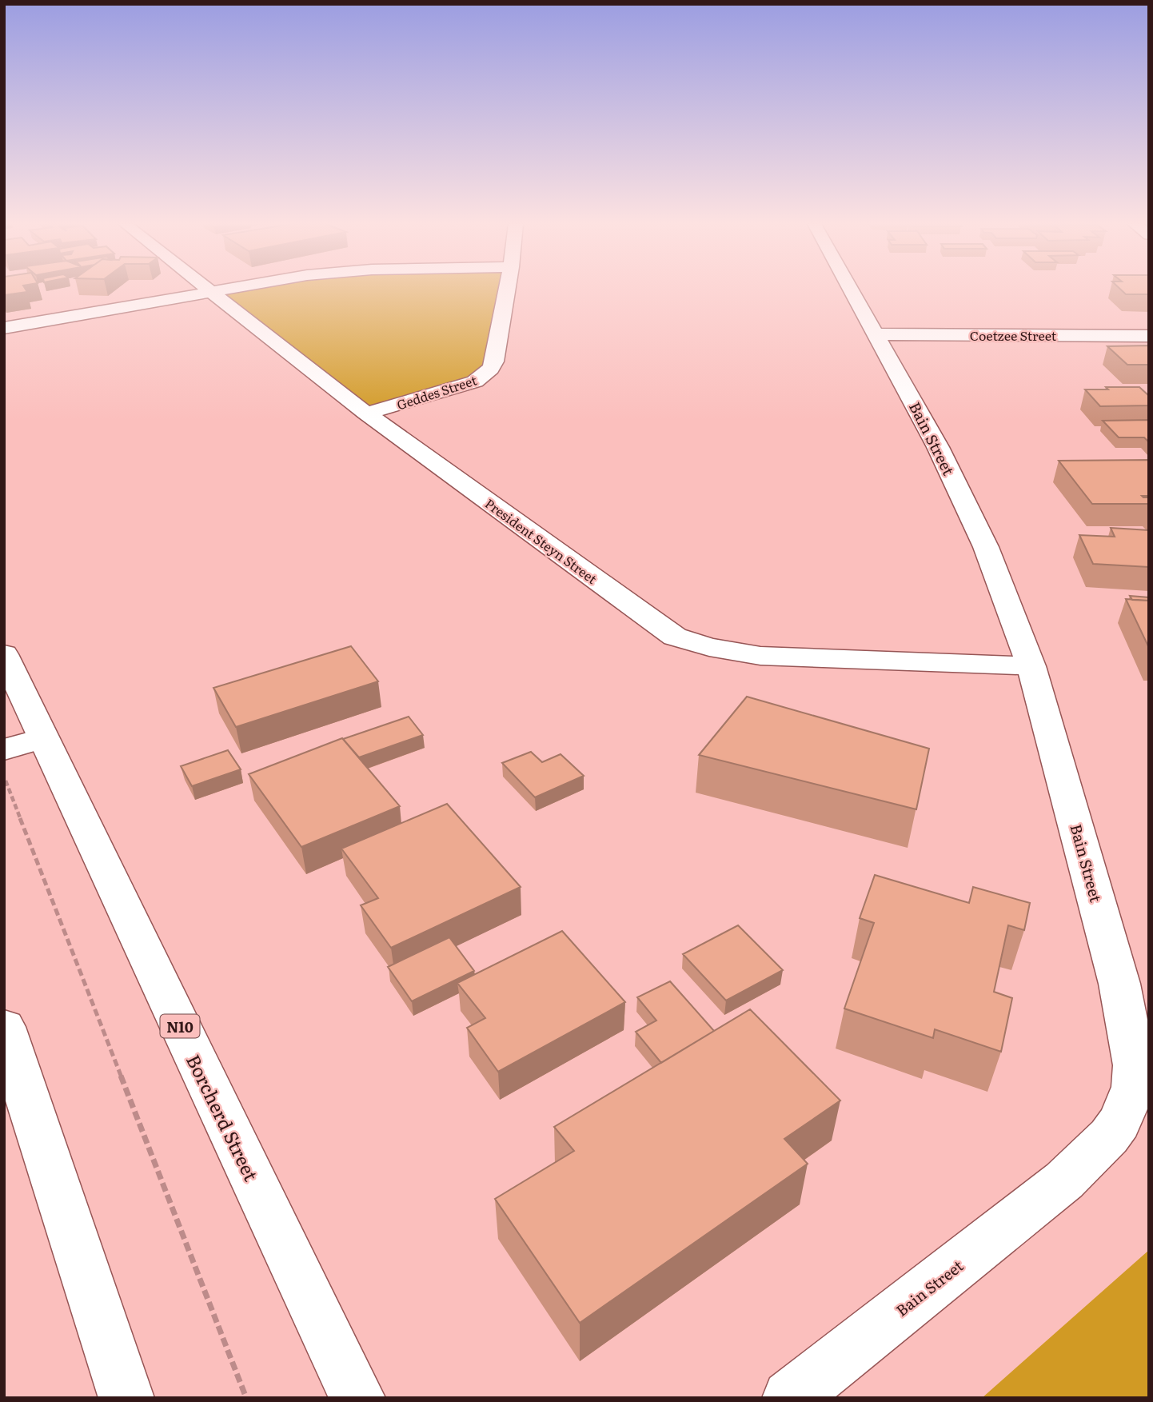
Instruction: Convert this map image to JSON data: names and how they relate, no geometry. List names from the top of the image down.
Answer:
{
  "streets": {
    "main road": [
      "Coetzee Street",
      "Geddes Street",
      "Bain Street",
      "President Steyn Street",
      "N10",
      "Borcherd Street"
    ]
  },
  "crossings": [
    ["Coetzee Street", "Bain Street"],
    ["Geddes Street", "President Steyn Street"],
    ["Bain Street", "President Steyn Street"]
  ]
}
